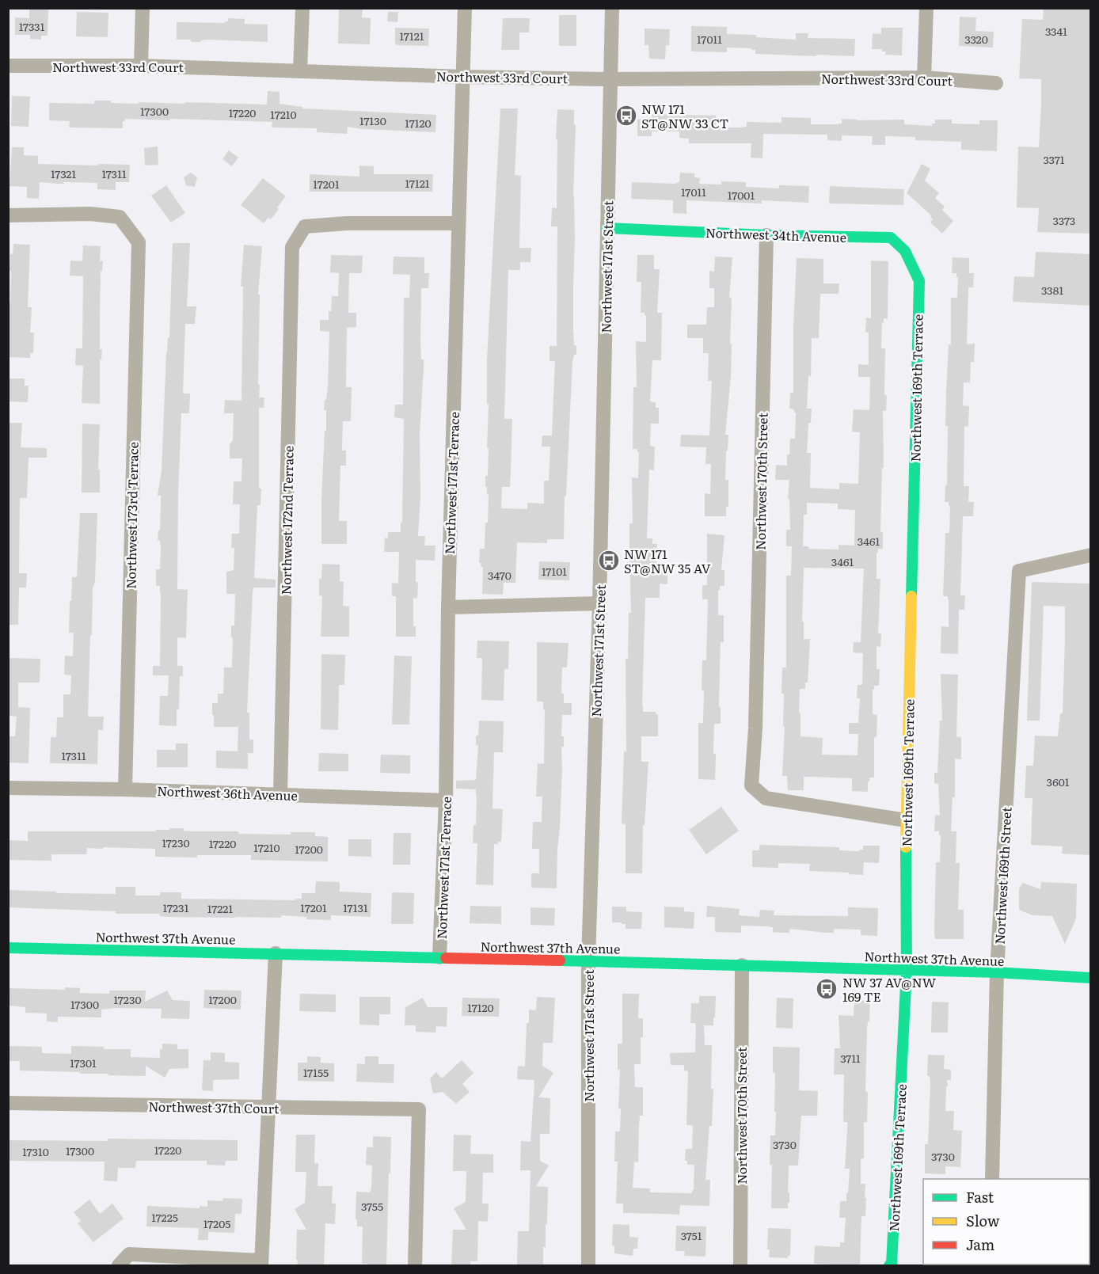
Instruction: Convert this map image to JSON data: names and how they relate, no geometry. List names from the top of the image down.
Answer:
{
  "streets": {
    "street": [
      "Northwest 33rd Court",
      "Northwest 34th Avenue",
      "Northwest 171st Street",
      "Northwest 169th Terrace",
      "Northwest 170th Street",
      "Northwest 171st Terrace",
      "Northwest 173rd Terrace",
      "Northwest 172nd Terrace",
      "Northwest 36th Avenue",
      "Northwest 169th Street",
      "Northwest 37th Avenue",
      "Northwest 37th Court"
    ]
  },
  "crossings": [
    ["Northwest 33rd Court", "Northwest 171st Street"],
    ["Northwest 33rd Court", "Northwest 171st Terrace"],
    ["Northwest 34th Avenue", "Northwest 171st Street"],
    ["Northwest 34th Avenue", "Northwest 169th Terrace"],
    ["Northwest 34th Avenue", "Northwest 170th Street"],
    ["Northwest 171st Street", "Northwest 37th Avenue"],
    ["Northwest 169th Terrace", "Northwest 170th Street"],
    ["Northwest 169th Terrace", "Northwest 37th Avenue"],
    ["Northwest 170th Street", "Northwest 37th Avenue"],
    ["Northwest 171st Terrace", "Northwest 172nd Terrace"],
    ["Northwest 171st Terrace", "Northwest 36th Avenue"],
    ["Northwest 171st Terrace", "Northwest 37th Avenue"],
    ["Northwest 173rd Terrace", "Northwest 36th Avenue"],
    ["Northwest 172nd Terrace", "Northwest 36th Avenue"],
    ["Northwest 169th Street", "Northwest 37th Avenue"]
  ],
  "places": {
    "bus stop": ["NW 171 ST@NW 33 CT", "NW 171 ST@NW 35 AV", "NW 37 AV@NW 169 TE"]
  },
  "house_numbers": [
    "17331",
    "3341",
    "17121",
    "17011",
    "3320",
    "17300",
    "17220",
    "17210",
    "17130",
    "17120",
    "3371",
    "17321",
    "17311",
    "17121",
    "17201",
    "17011",
    "17001",
    "3373",
    "3381",
    "3461",
    "3461",
    "17101",
    "3470",
    "17311",
    "3601",
    "17230",
    "17220",
    "17210",
    "17200",
    "17231",
    "17201",
    "17131",
    "17221",
    "17230",
    "17200",
    "17300",
    "17120",
    "3711",
    "17301",
    "17155",
    "3730",
    "17220",
    "17300",
    "17310",
    "3730",
    "3755",
    "17225",
    "17205",
    "3751"
  ],
  "legend": ["Fast", "Slow", "Jam"]
}
